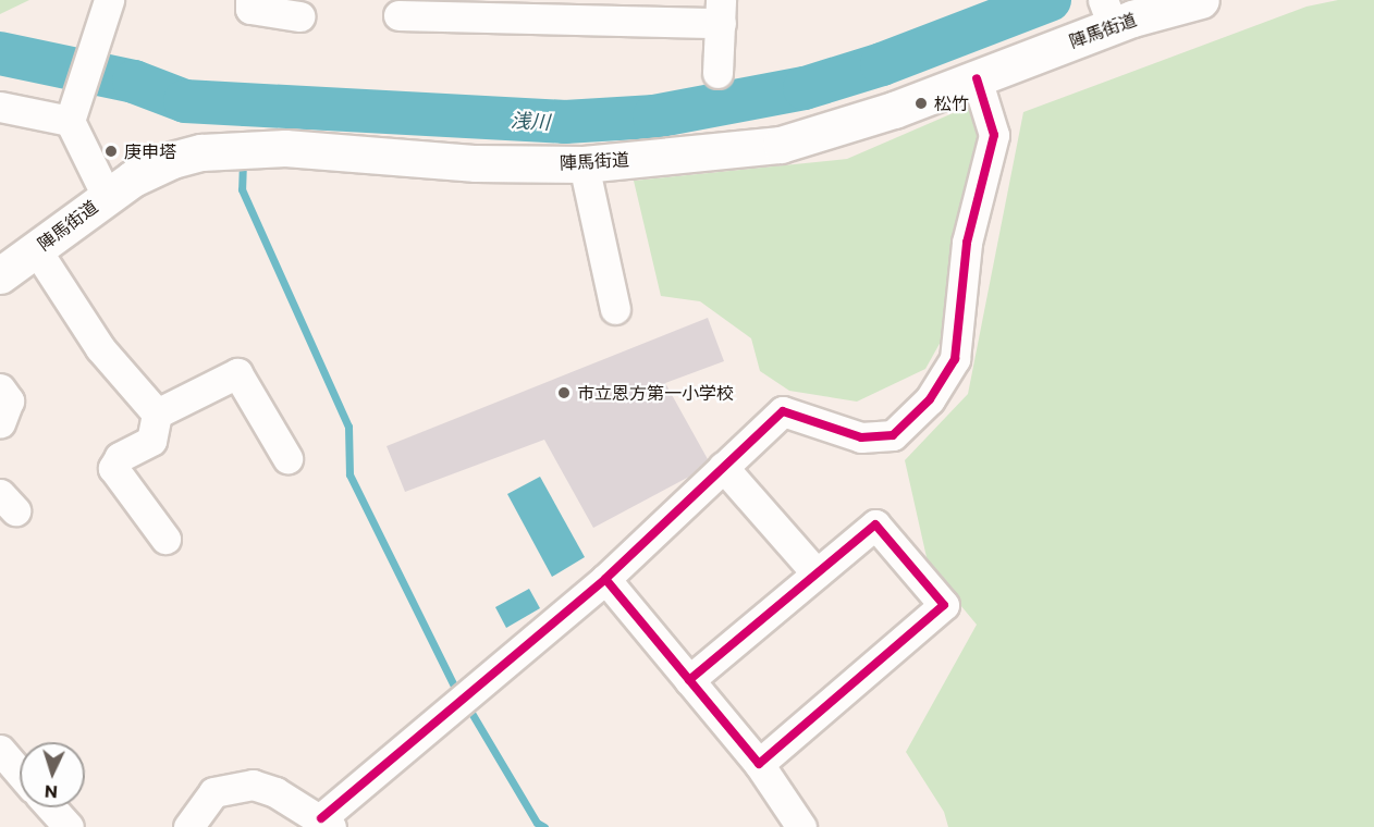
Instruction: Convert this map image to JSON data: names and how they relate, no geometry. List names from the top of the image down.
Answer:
{
  "streets": {
    "main road": ["陣馬街道"]
  },
  "water": ["浅川"],
  "places": ["松竹", "庚申塔", "市立恩方第一小学校"],
  "north": "bottom"
}
